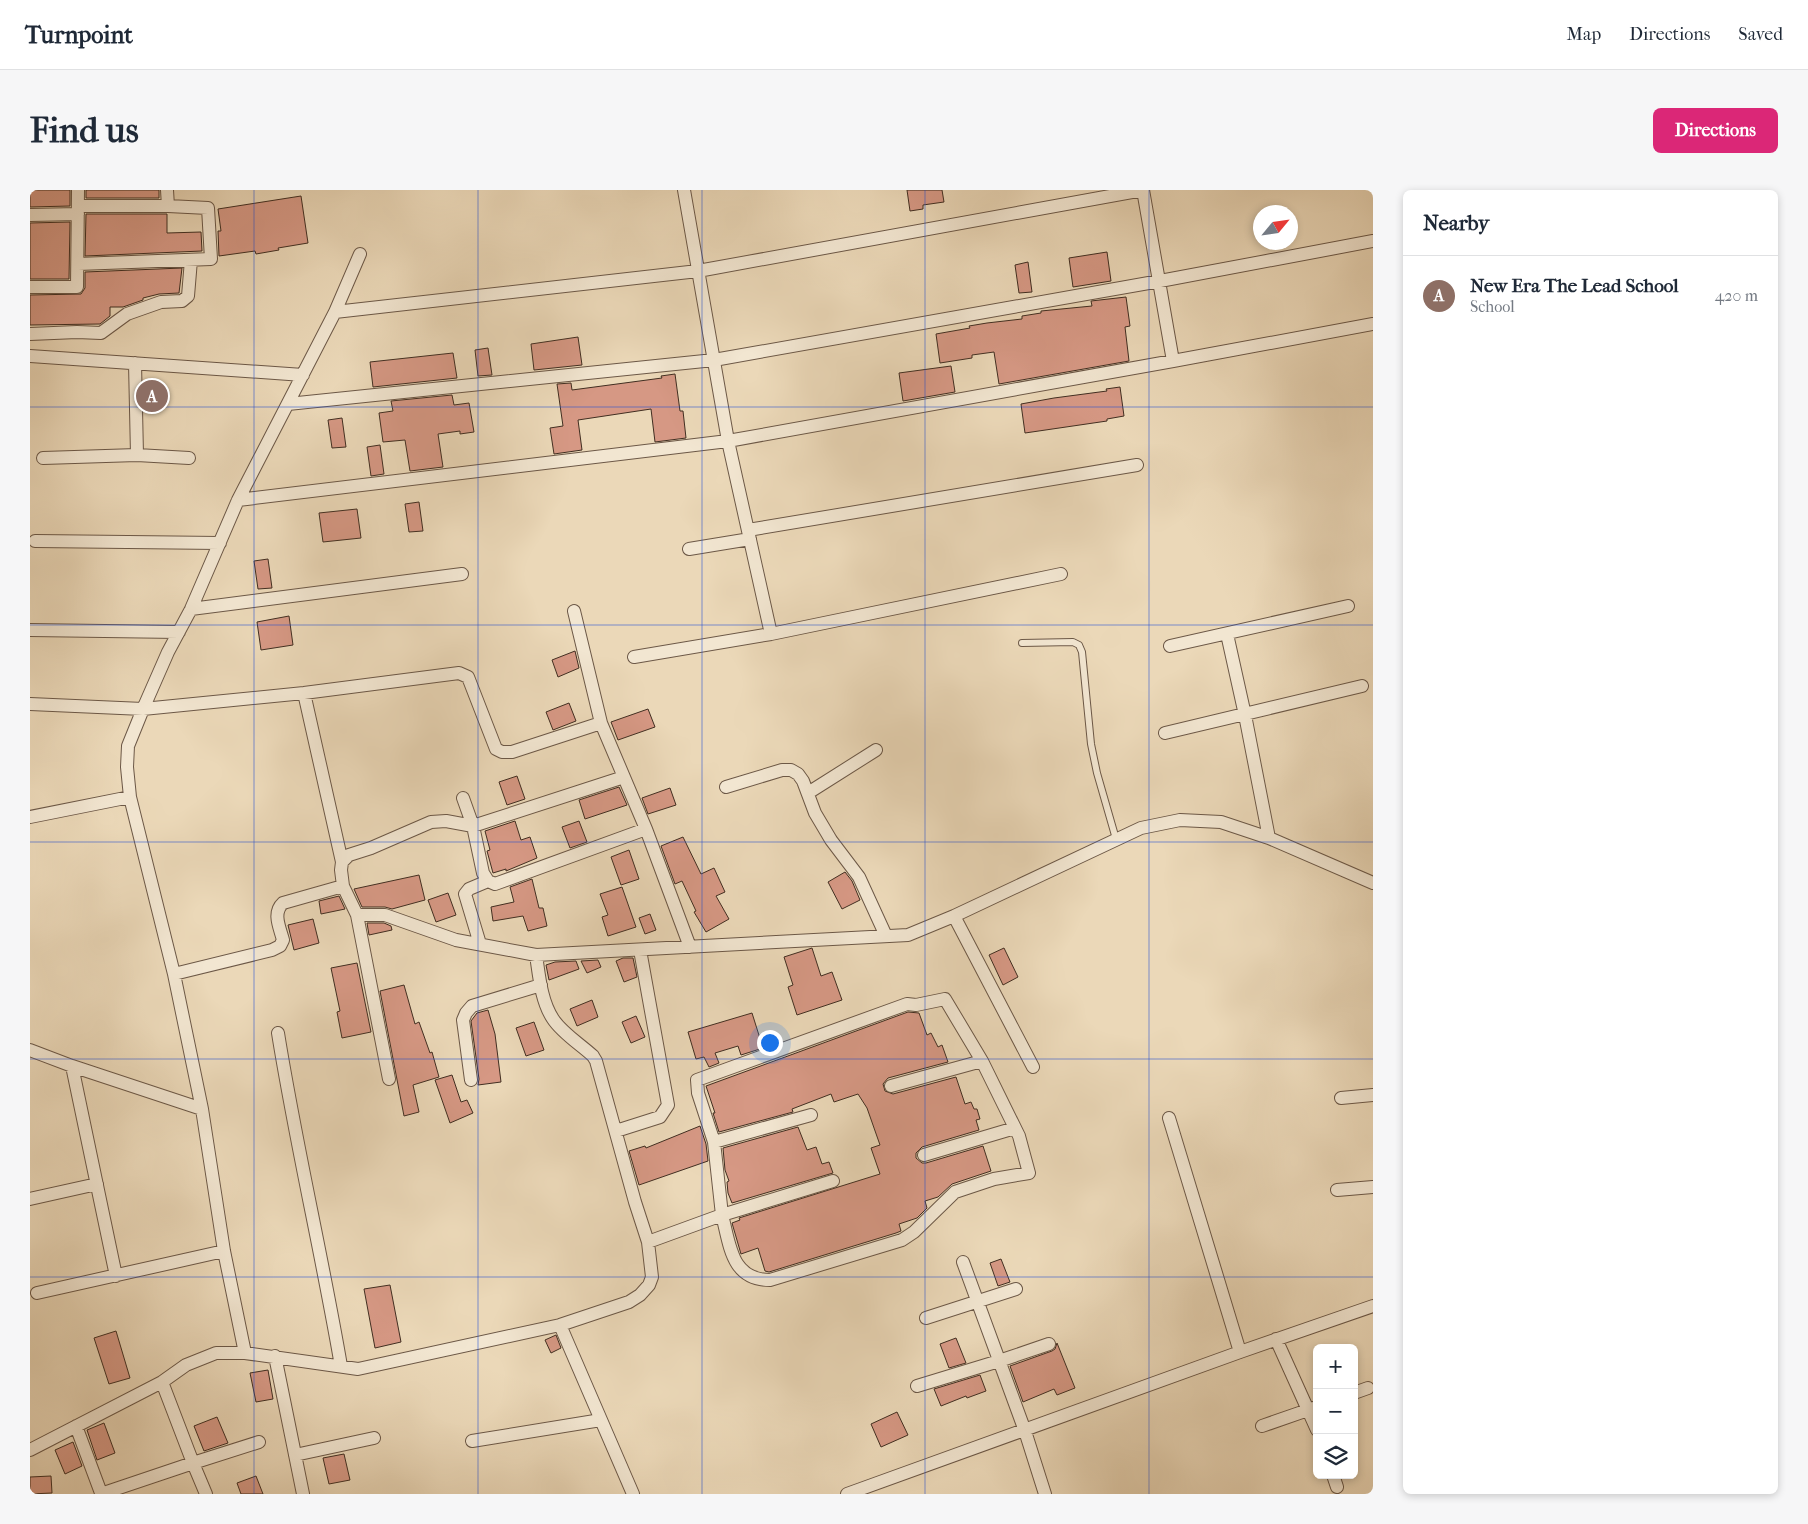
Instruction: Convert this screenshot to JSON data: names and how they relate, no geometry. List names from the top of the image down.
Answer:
{
  "north": "top right",
  "page": {
    "header": "Turnpoint",
    "nav": ["Map", "Directions", "Saved"],
    "buttons": "Directions",
    "title": "Find us",
    "heading": "Nearby",
    "list": [
      {
        "mark": "A",
        "name": "New Era The Lead School",
        "note": "School",
        "value": "420 m"
      }
    ],
    "pins": "A",
    "map_buttons": ["+", "−"]
  }
}
